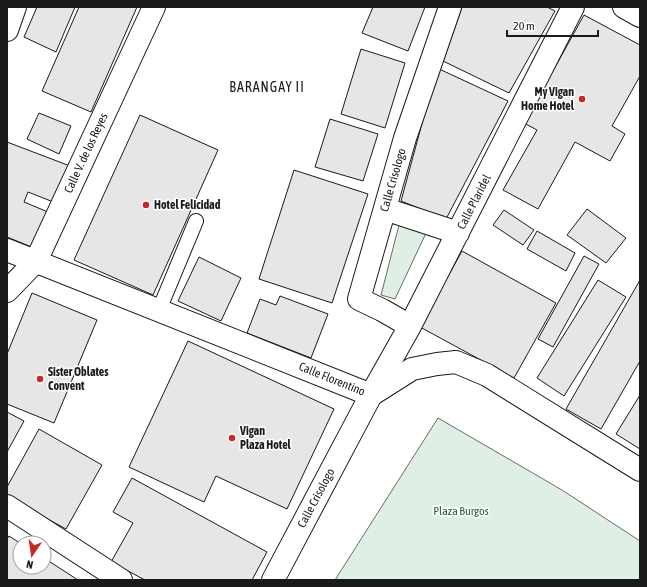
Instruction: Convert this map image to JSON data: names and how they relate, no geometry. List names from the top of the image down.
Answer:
{
  "streets": {
    "street": [
      "Calle V. de los Reyes",
      "Calle Crisologo",
      "Calle Plaridel",
      "Calle Florentino"
    ]
  },
  "crossings": [
    ["Calle V. de los Reyes", "Calle Florentino"],
    ["Calle Crisologo", "Calle Plaridel"],
    ["Calle Crisologo", "Calle Florentino"],
    ["Calle Plaridel", "Calle Florentino"]
  ],
  "districts": ["BARANGAY II"],
  "parks": ["Plaza Burgos"],
  "places": [
    "My Vigan Home Hotel",
    "Hotel Felicidad",
    "Sister Oblates Convent",
    "Vigan Plaza Hotel"
  ],
  "scale_bar": "20 m",
  "north": "bottom"
}
